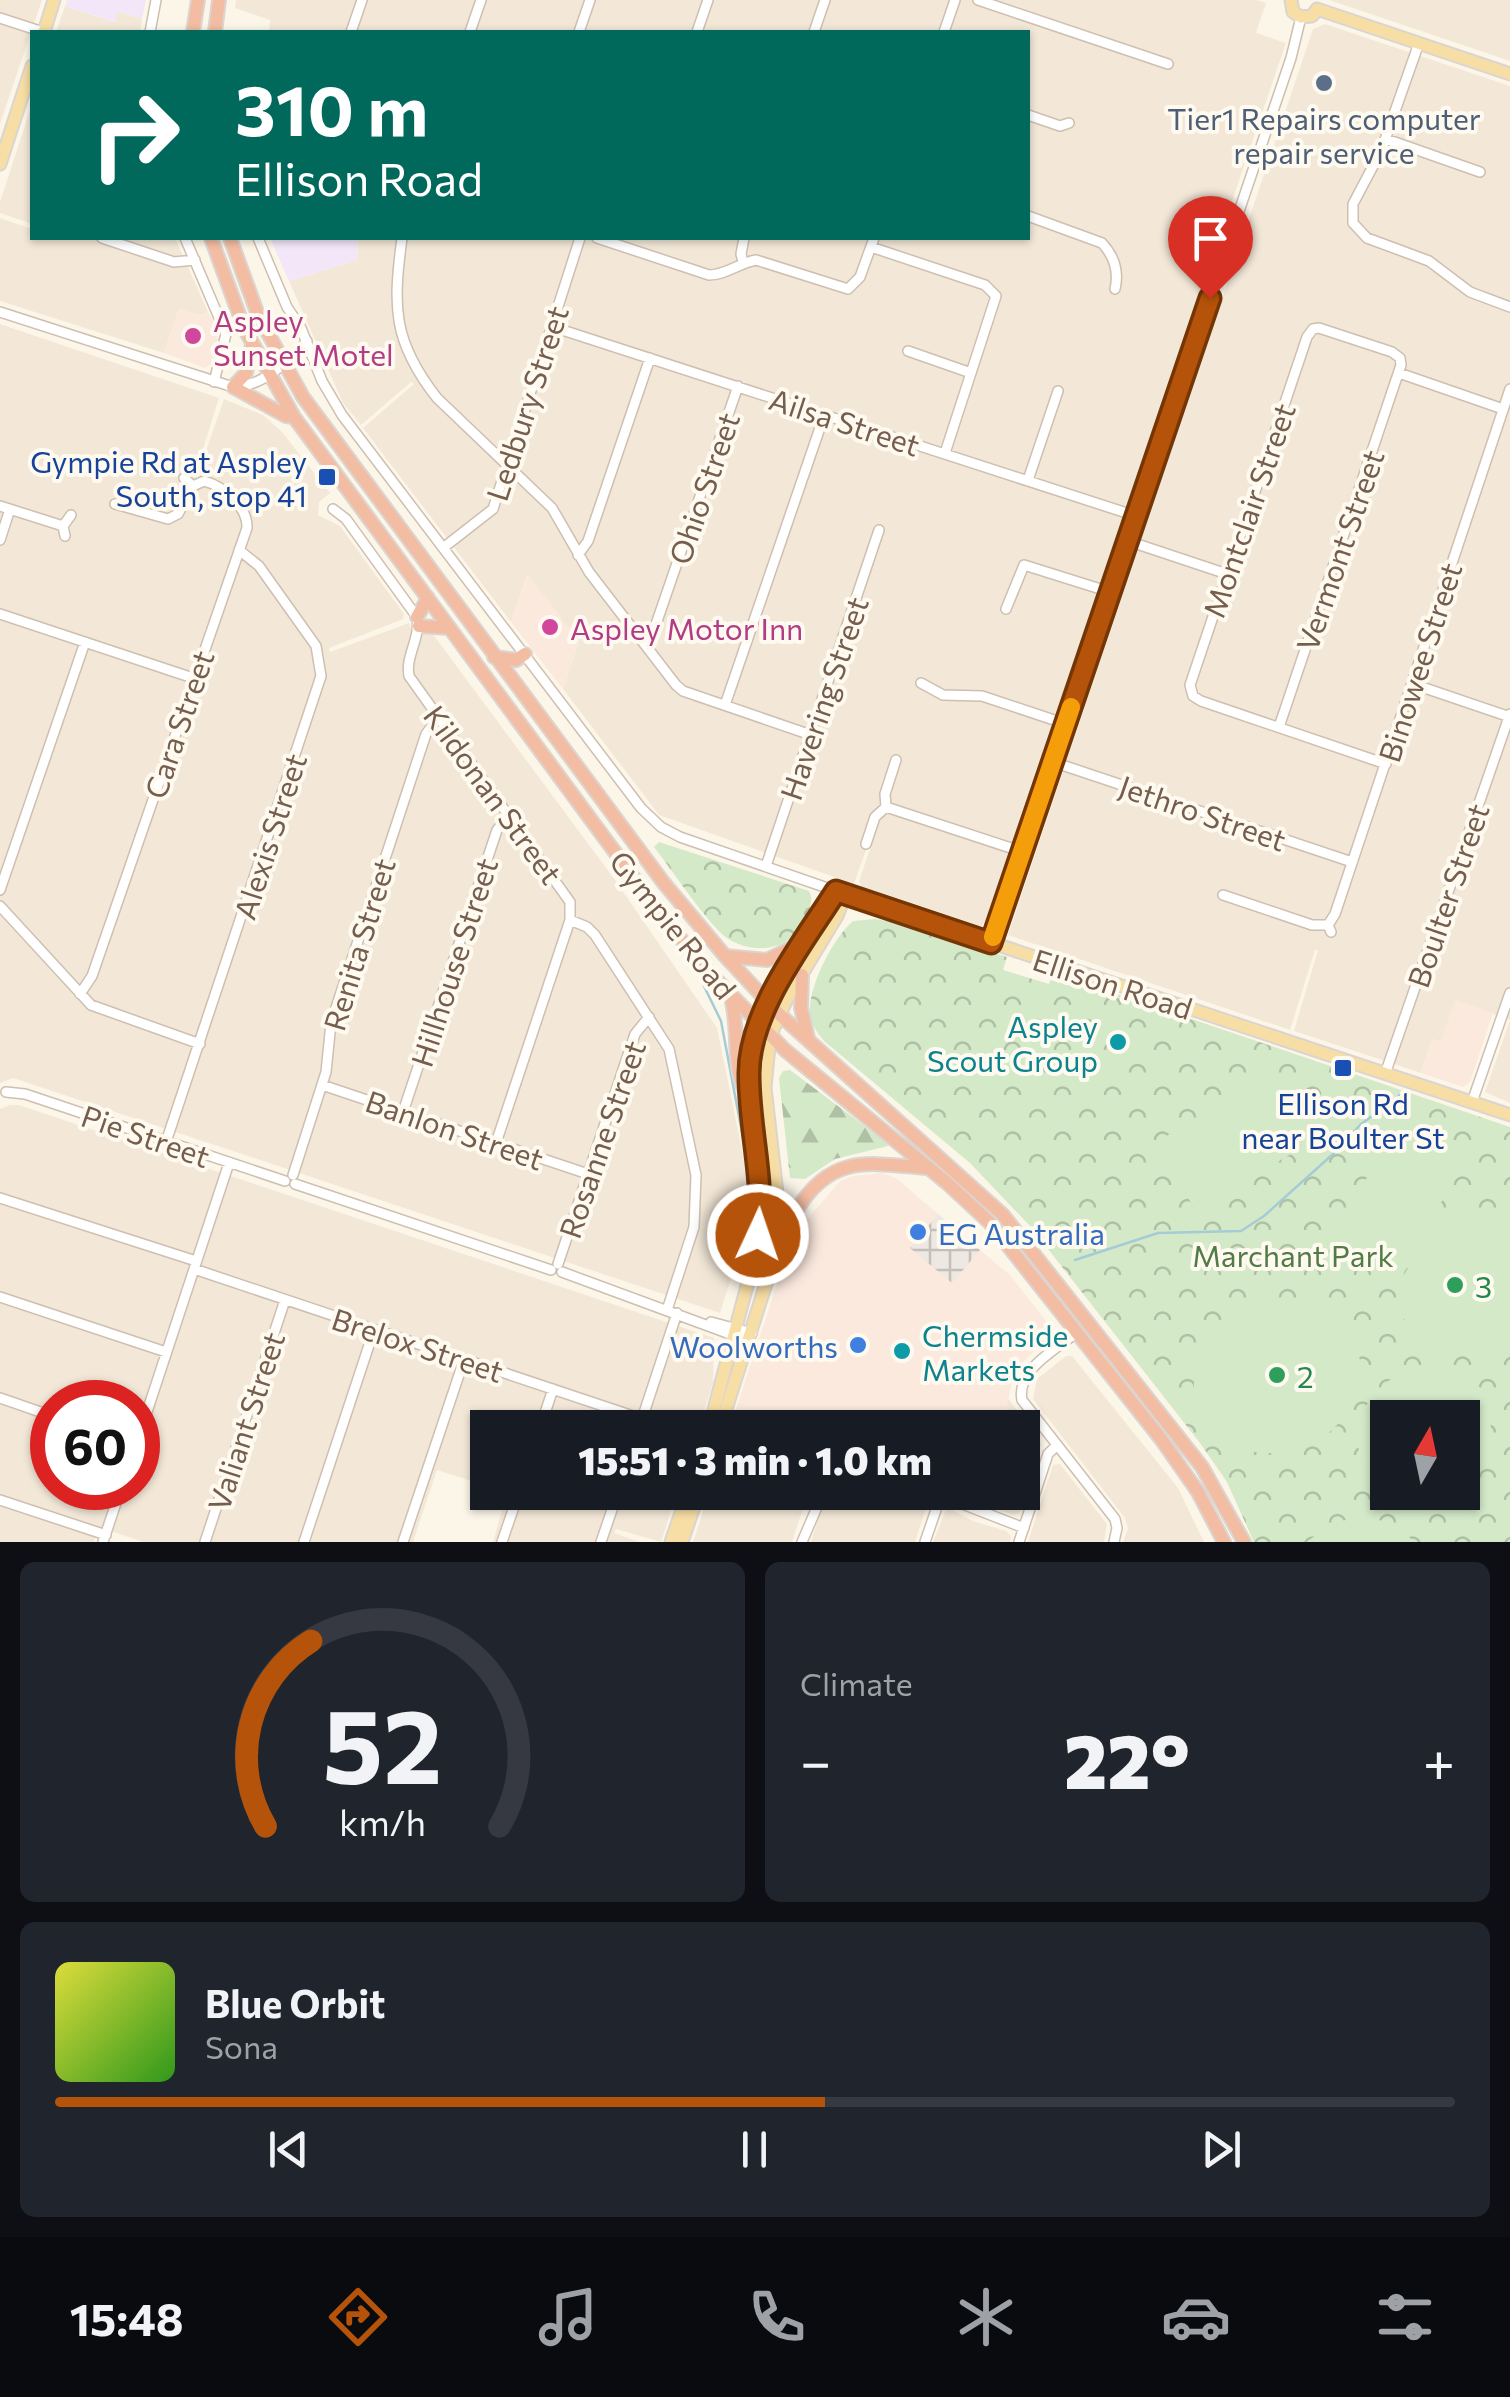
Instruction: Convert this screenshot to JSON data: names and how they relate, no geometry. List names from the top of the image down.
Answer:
{
  "streets": {
    "highway": ["Gympie Road"],
    "main road": ["Ellison Road"],
    "street": [
      "Ledbury Street",
      "Ailsa Street",
      "Ohio Street",
      "Montclair Street",
      "Vermont Street",
      "Binowee Street",
      "Havering Street",
      "Cara Street",
      "Kildonan Street",
      "Jethro Street",
      "Alexis Street",
      "Boulter Street",
      "Renita Street",
      "Hillhouse Street",
      "Banlon Street",
      "Pie Street",
      "Rosanne Street",
      "Brelox Street",
      "Valiant Street"
    ]
  },
  "crossings": [
    ["Ledbury Street", "Ailsa Street"],
    ["Ledbury Street", "Gympie Road"],
    ["Ailsa Street", "Ohio Street"],
    ["Montclair Street", "Vermont Street"],
    ["Montclair Street", "Binowee Street"],
    ["Binowee Street", "Jethro Street"],
    ["Havering Street", "Ellison Road"],
    ["Cara Street", "Alexis Street"],
    ["Kildonan Street", "Renita Street"],
    ["Kildonan Street", "Hillhouse Street"],
    ["Kildonan Street", "Pie Street"],
    ["Kildonan Street", "Rosanne Street"],
    ["Alexis Street", "Pie Street"],
    ["Boulter Street", "Ellison Road"],
    ["Gympie Road", "Ellison Road"],
    ["Renita Street", "Banlon Street"],
    ["Renita Street", "Pie Street"],
    ["Hillhouse Street", "Banlon Street"],
    ["Banlon Street", "Rosanne Street"],
    ["Pie Street", "Rosanne Street"],
    ["Brelox Street", "Valiant Street"]
  ],
  "parks": ["Marchant Park"],
  "places": {
    "other": [
      "Tier1 Repairs computer repair service",
      "Aspley Sunset Motel",
      "Aspley Motor Inn",
      "Aspley Scout Group",
      "EG Australia",
      "3",
      "Woolworths",
      "Chermside Markets",
      "2"
    ],
    "transit": ["Gympie Rd at Aspley South, stop 41", "Ellison Rd near Boulter St"]
  },
  "north": "top",
  "page": {
    "turn": ["310 m", "Ellison Road"],
    "limit": "60",
    "trip": "15:51 · 3 min · 1.0 km",
    "tile": "Climate",
    "heat": ["−", "22°", "+"],
    "song": ["Blue Orbit", "Sona"],
    "tabs": "15:48",
    "gauge": ["52", "km/h"]
  }
}
